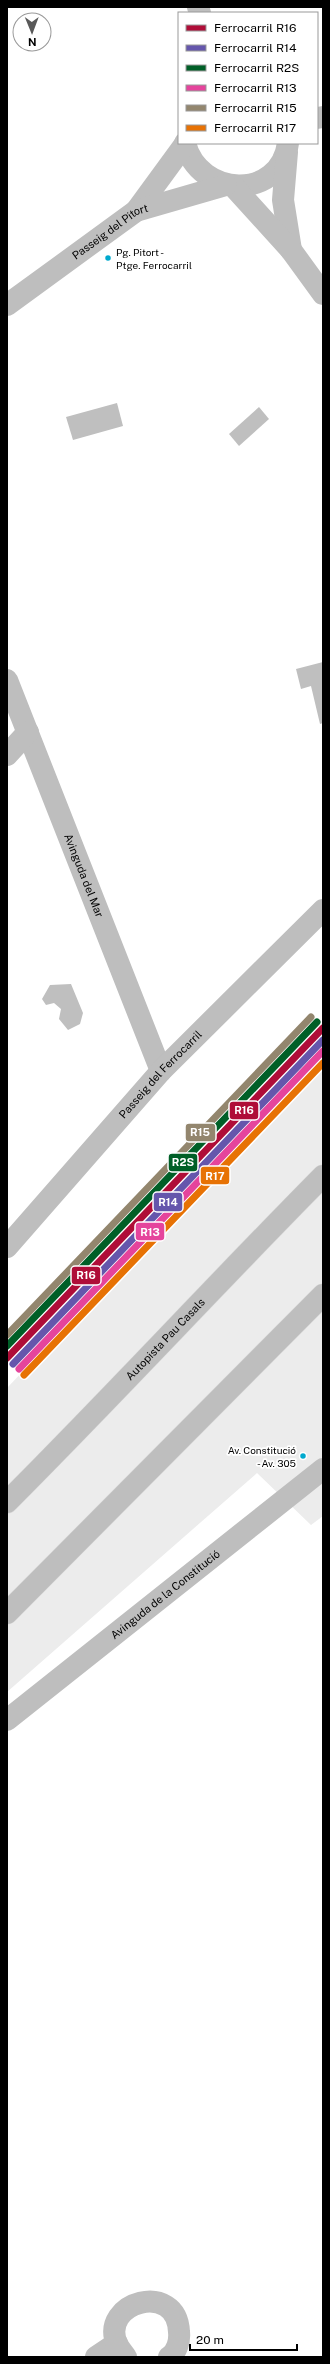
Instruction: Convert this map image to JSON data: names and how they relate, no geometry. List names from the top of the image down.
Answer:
{
  "streets": {
    "main road": [
      "Passeig del Pitort",
      "Avinguda del Mar",
      "Passeig del Ferrocarril",
      "Autopista Pau Casals",
      "Avinguda de la Constitució"
    ]
  },
  "crossings": [
    ["Avinguda del Mar", "Passeig del Ferrocarril"]
  ],
  "places": ["Pg. Pitort - Ptge. Ferrocarril", "Av. Constitució - Av. 305"],
  "lines": [
    "rail line R15",
    "rail line R2S",
    "rail line R16",
    "rail line R14",
    "rail line R13",
    "rail line R17"
  ],
  "legend": [
    "Ferrocarril R16",
    "Ferrocarril R14",
    "Ferrocarril R2S",
    "Ferrocarril R13",
    "Ferrocarril R15",
    "Ferrocarril R17"
  ],
  "scale_bar": "20 m",
  "north": "bottom"
}
